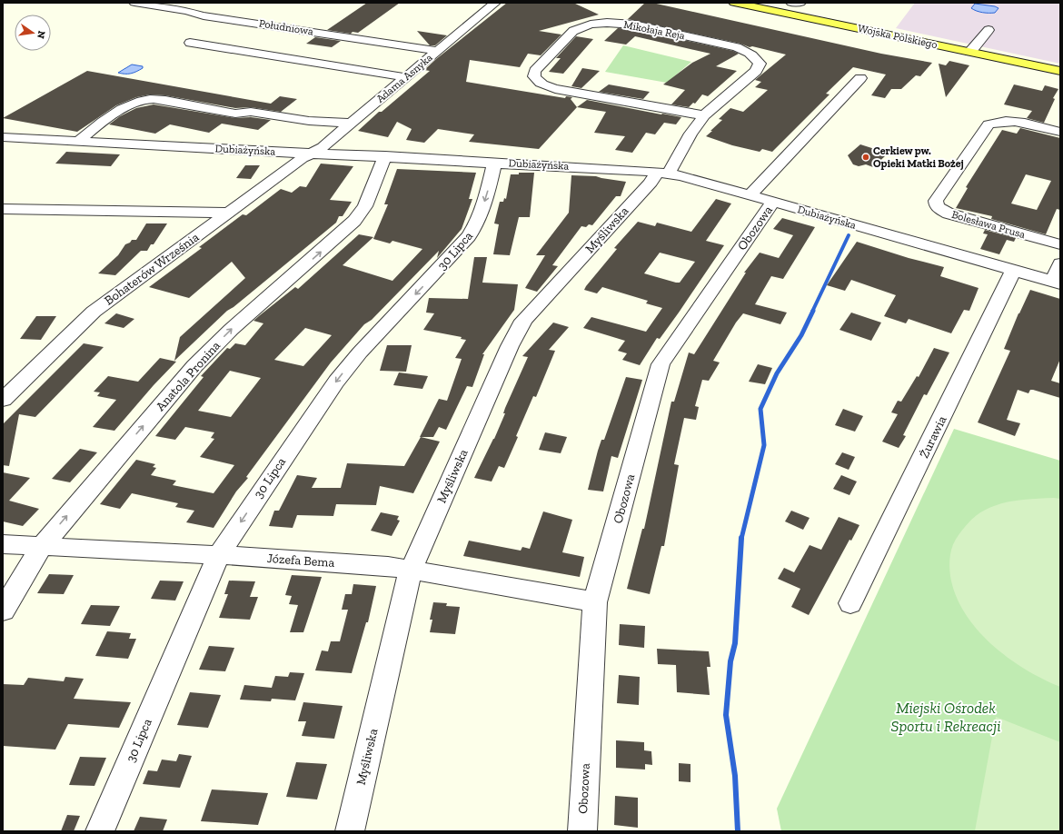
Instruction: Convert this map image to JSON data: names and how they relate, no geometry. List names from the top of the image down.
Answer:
{
  "streets": {
    "main road": ["Wojska Polskiego"],
    "street": [
      "Południowa",
      "Mikołaja Reja",
      "Adama Asnyka",
      "Dubiażyńska",
      "Bolesława Prusa",
      "Obozowa",
      "Myśliwska",
      "30 Lipca",
      "Bohaterów Września",
      "Anatola Pronina",
      "Żurawia",
      "Józefa Bema"
    ]
  },
  "crossings": [
    ["Południowa", "Adama Asnyka"],
    ["Mikołaja Reja", "Dubiażyńska"],
    ["Mikołaja Reja", "Myśliwska"],
    ["Adama Asnyka", "Dubiażyńska"],
    ["Adama Asnyka", "Bohaterów Września"],
    ["Dubiażyńska", "Obozowa"],
    ["Dubiażyńska", "Myśliwska"],
    ["Dubiażyńska", "30 Lipca"],
    ["Dubiażyńska", "Bohaterów Września"],
    ["Dubiażyńska", "Anatola Pronina"],
    ["Dubiażyńska", "Żurawia"],
    ["Obozowa", "Józefa Bema"],
    ["Myśliwska", "Józefa Bema"],
    ["30 Lipca", "Józefa Bema"],
    ["Anatola Pronina", "Józefa Bema"]
  ],
  "one_way": ["30 Lipca", "Anatola Pronina"],
  "parks": ["Miejski Ośrodek Sportu i Rekreacji"],
  "places": ["Cerkiew pw. Opieki Matki Bożej"],
  "north": "right"
}
